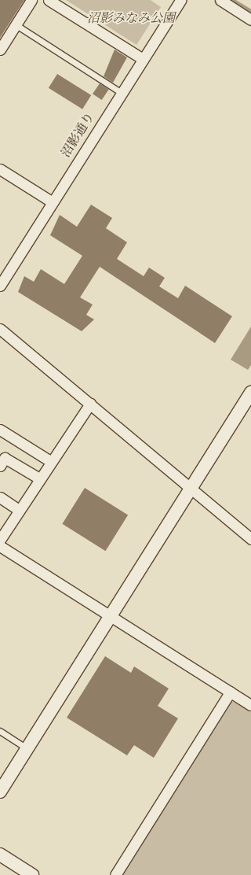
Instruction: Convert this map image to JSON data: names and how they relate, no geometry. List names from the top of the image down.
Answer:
{
  "streets": {
    "street": ["沼影通り"]
  },
  "parks": ["沼影みなみ公園"]
}
